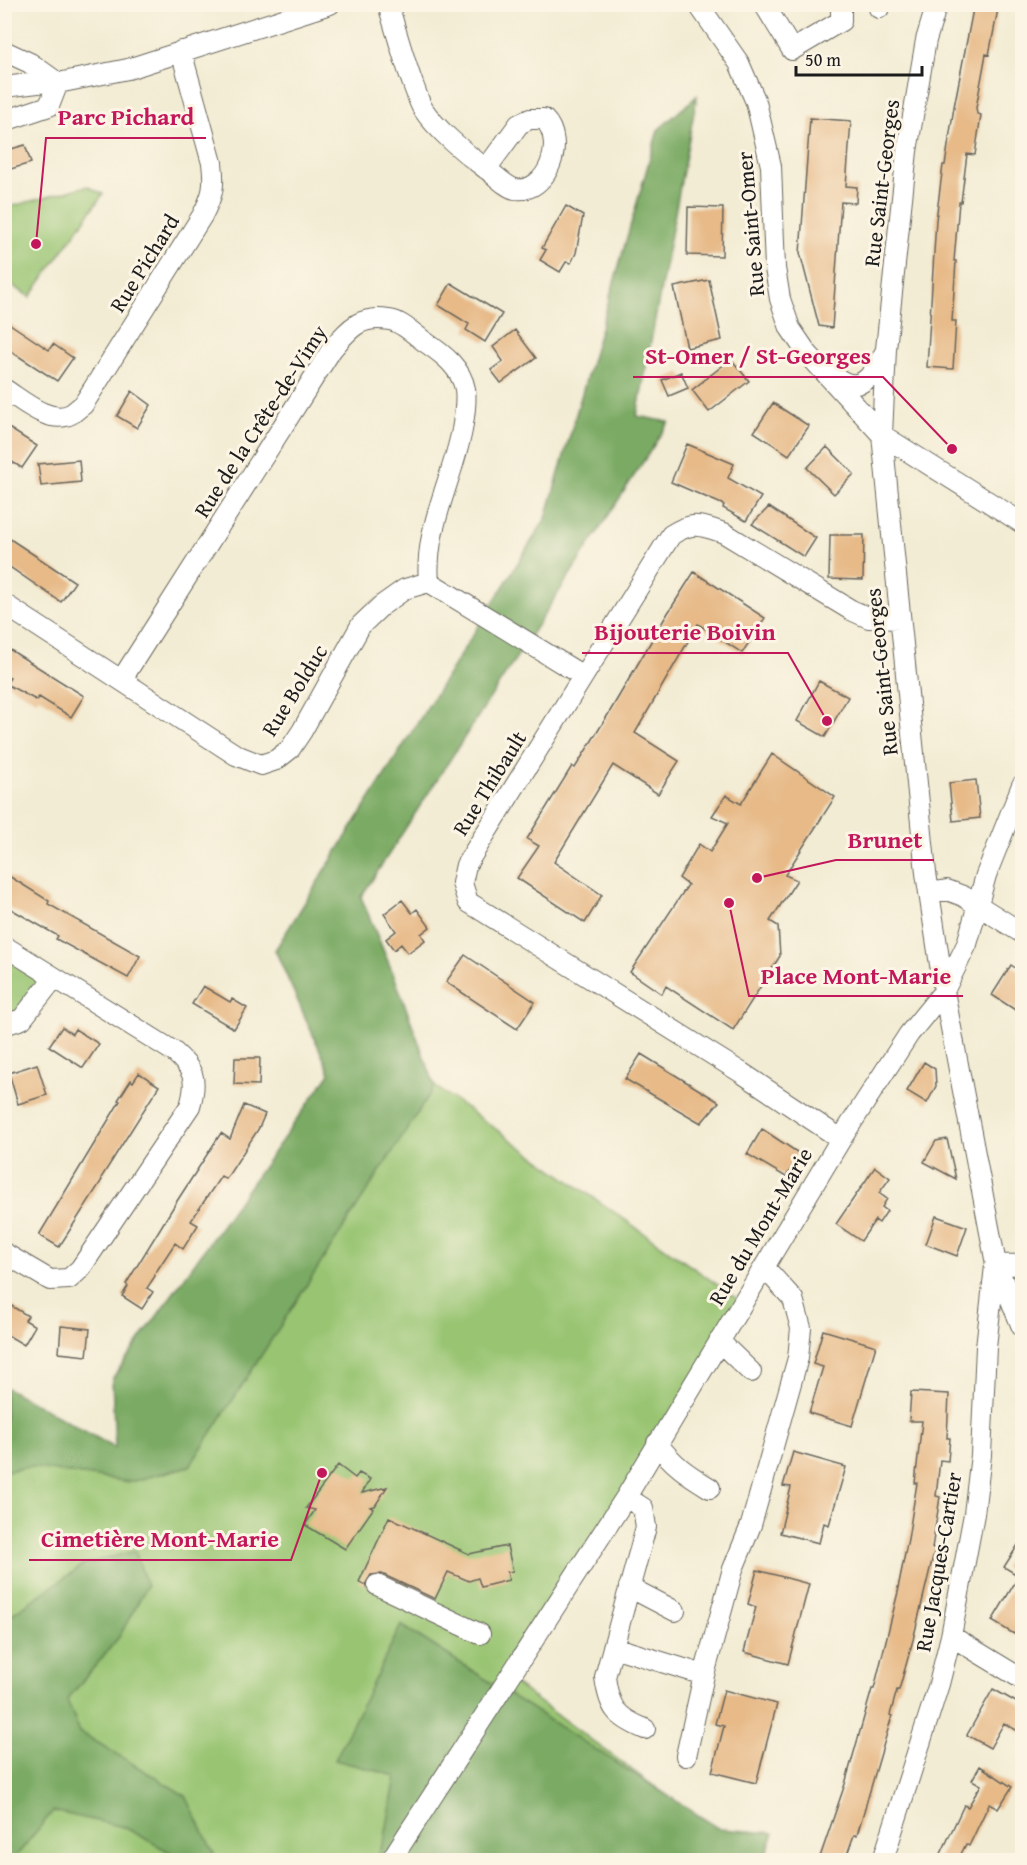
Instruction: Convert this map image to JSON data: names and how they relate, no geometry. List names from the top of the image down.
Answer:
{
  "streets": {
    "street": [
      "Rue Saint-Georges",
      "Rue Saint-Omer",
      "Rue Pichard",
      "Rue de la Crête-de-Vimy",
      "Rue Bolduc",
      "Rue Thibault",
      "Rue du Mont-Marie",
      "Rue Jacques-Cartier"
    ]
  },
  "crossings": [
    ["Rue Saint-Georges", "Rue Saint-Omer"],
    ["Rue Saint-Georges", "Rue Thibault"],
    ["Rue Saint-Georges", "Rue du Mont-Marie"],
    ["Rue Saint-Georges", "Rue Jacques-Cartier"],
    ["Rue de la Crête-de-Vimy", "Rue Bolduc"],
    ["Rue Thibault", "Rue du Mont-Marie"]
  ],
  "places": [
    "Parc Pichard",
    "St-Omer / St-Georges",
    "Bijouterie Boivin",
    "Brunet",
    "Place Mont-Marie",
    "Cimetière Mont-Marie"
  ],
  "scale_bar": "50 m"
}
